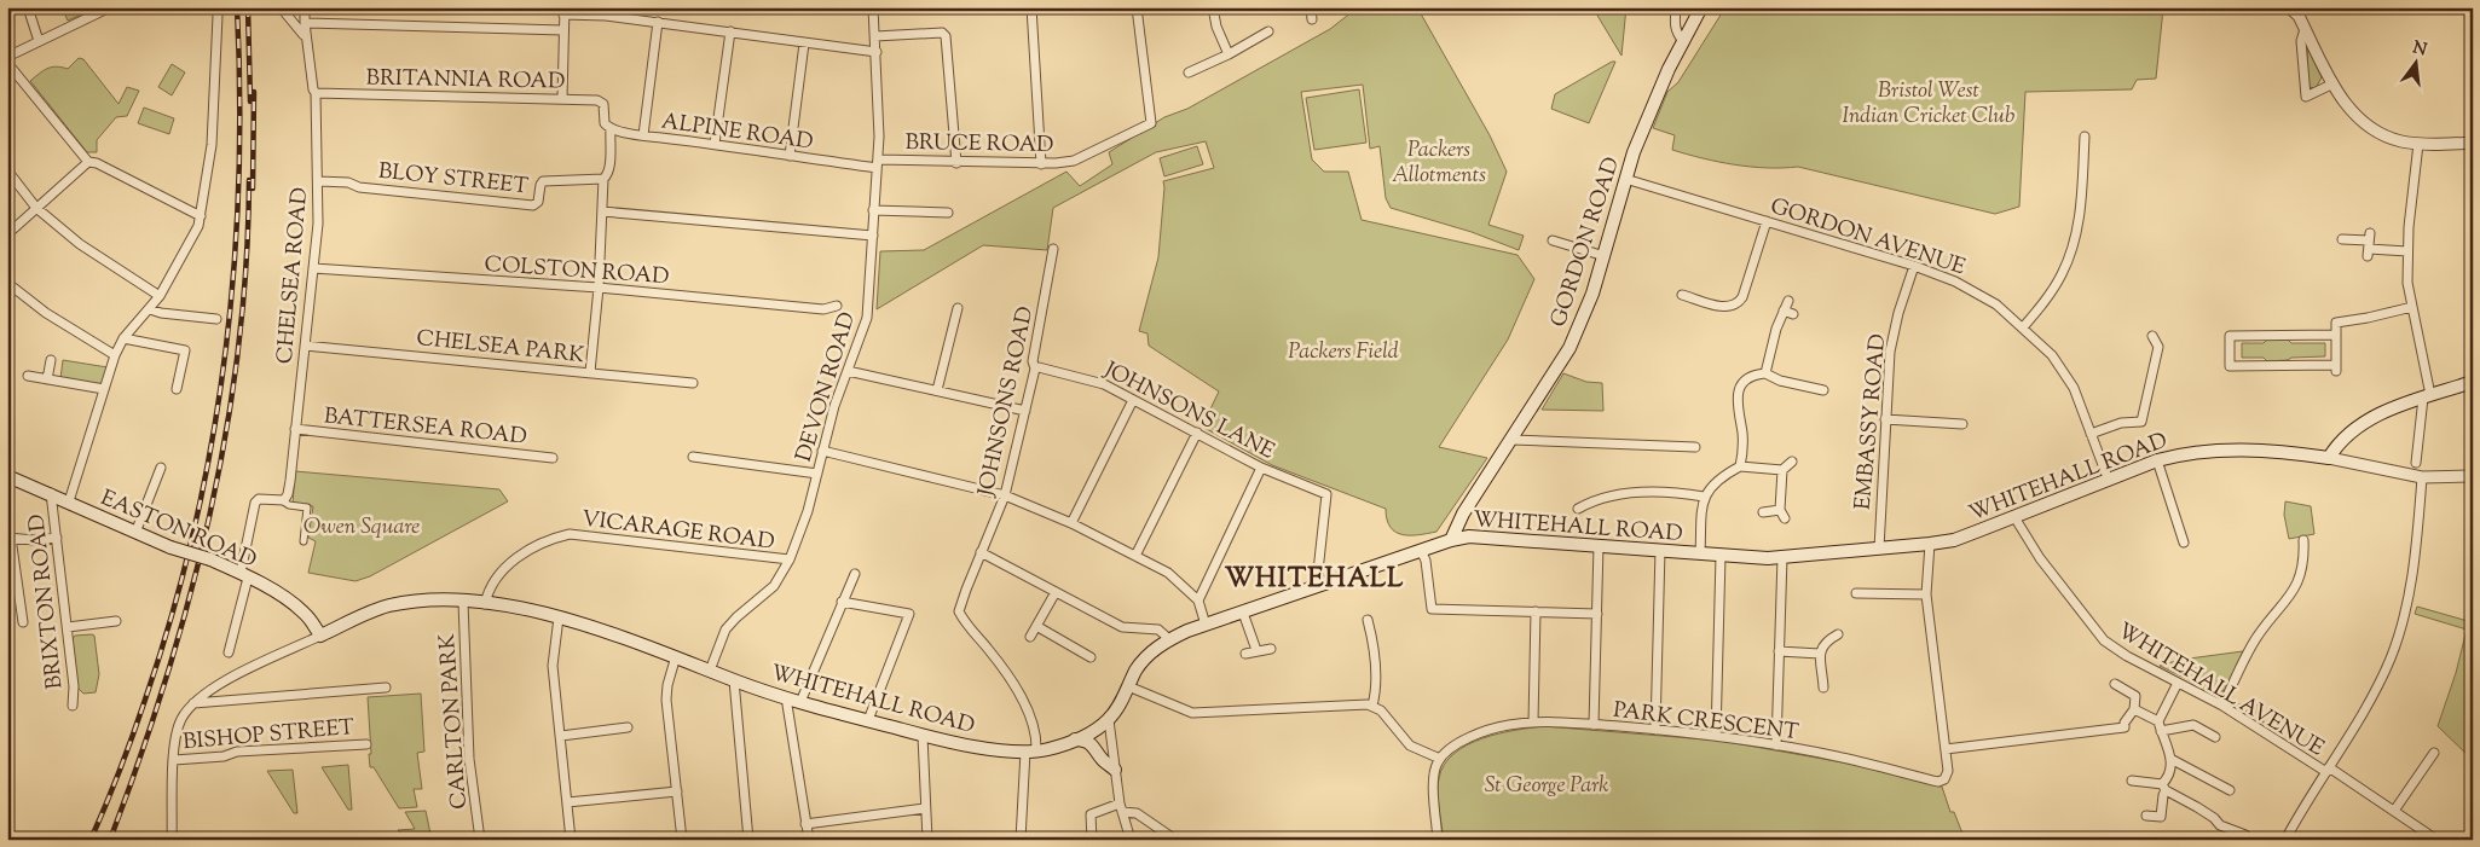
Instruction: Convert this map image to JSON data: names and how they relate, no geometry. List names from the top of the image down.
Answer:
{
  "streets": {
    "main road": ["GORDON ROAD", "WHITEHALL ROAD", "EASTON ROAD"],
    "street": [
      "BRITANNIA ROAD",
      "ALPINE ROAD",
      "BRUCE ROAD",
      "BLOY STREET",
      "GORDON AVENUE",
      "COLSTON ROAD",
      "CHELSEA ROAD",
      "CHELSEA PARK",
      "DEVON ROAD",
      "JOHNSONS ROAD",
      "JOHNSONS LANE",
      "EMBASSY ROAD",
      "BATTERSEA ROAD",
      "VICARAGE ROAD",
      "BRIXTON ROAD",
      "WHITEHALL AVENUE",
      "PARK CRESCENT",
      "CARLTON PARK",
      "BISHOP STREET"
    ]
  },
  "crossings": [
    ["BRITANNIA ROAD", "ALPINE ROAD"],
    ["BRITANNIA ROAD", "CHELSEA ROAD"],
    ["ALPINE ROAD", "BRUCE ROAD"],
    ["ALPINE ROAD", "DEVON ROAD"],
    ["BRUCE ROAD", "DEVON ROAD"],
    ["BLOY STREET", "CHELSEA ROAD"],
    ["GORDON AVENUE", "GORDON ROAD"],
    ["GORDON AVENUE", "EMBASSY ROAD"],
    ["GORDON AVENUE", "WHITEHALL ROAD"],
    ["GORDON ROAD", "WHITEHALL ROAD"],
    ["COLSTON ROAD", "CHELSEA ROAD"],
    ["CHELSEA ROAD", "CHELSEA PARK"],
    ["CHELSEA ROAD", "BATTERSEA ROAD"],
    ["DEVON ROAD", "WHITEHALL ROAD"],
    ["DEVON ROAD", "VICARAGE ROAD"],
    ["JOHNSONS ROAD", "JOHNSONS LANE"],
    ["JOHNSONS ROAD", "WHITEHALL ROAD"],
    ["JOHNSONS LANE", "WHITEHALL ROAD"],
    ["EMBASSY ROAD", "WHITEHALL ROAD"],
    ["WHITEHALL ROAD", "EASTON ROAD"],
    ["WHITEHALL ROAD", "VICARAGE ROAD"],
    ["WHITEHALL ROAD", "WHITEHALL AVENUE"],
    ["WHITEHALL ROAD", "CARLTON PARK"],
    ["EASTON ROAD", "BRIXTON ROAD"]
  ],
  "districts": ["WHITEHALL"],
  "parks": [
    "Bristol West Indian Cricket Club",
    "Packers Allotments",
    "Packers Field",
    "Owen Square",
    "St George Park"
  ],
  "north": "top"
}
